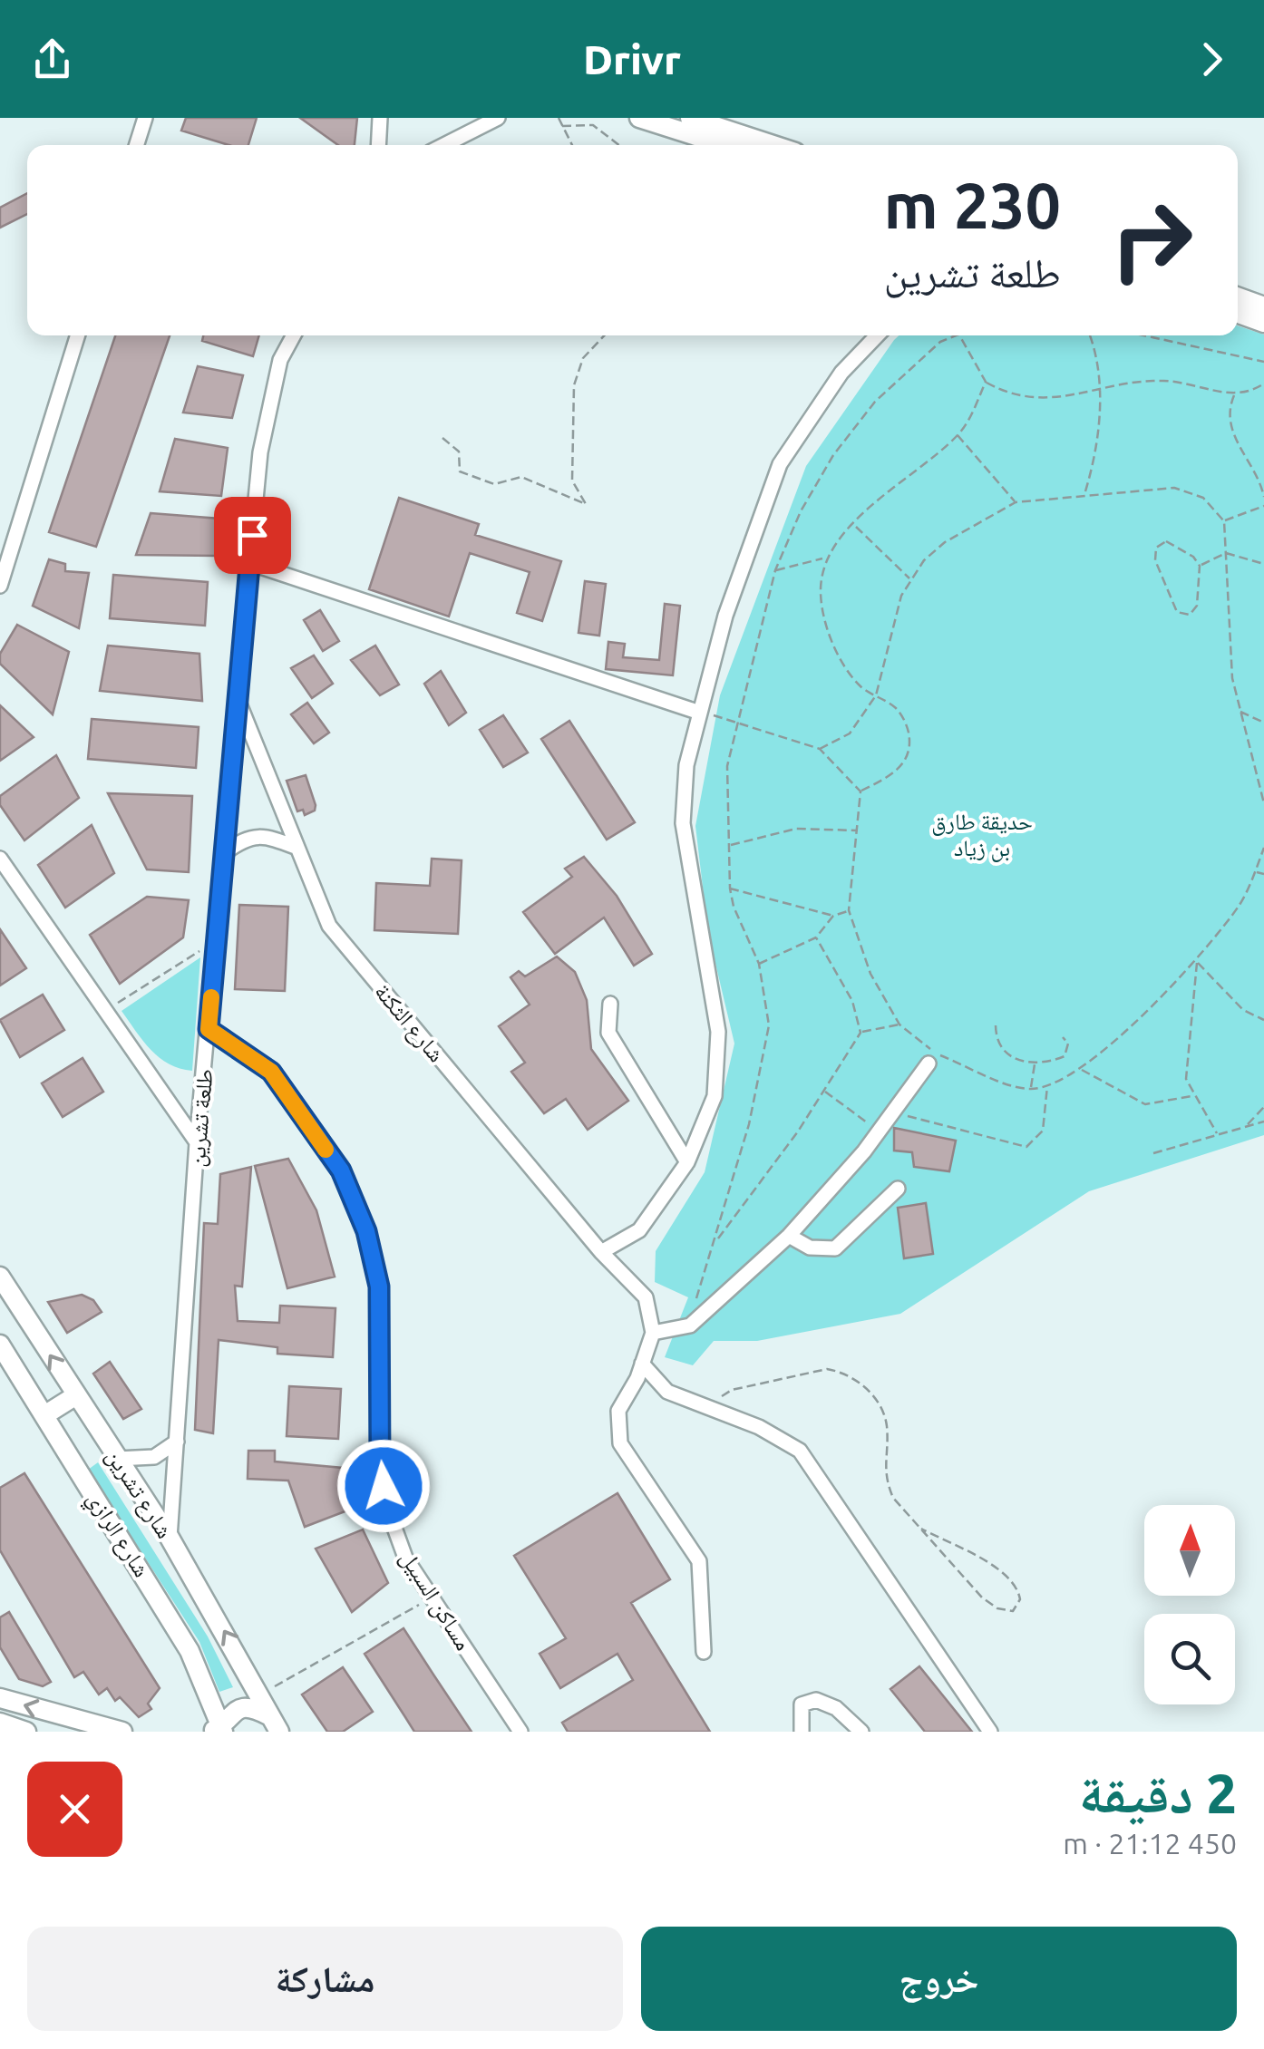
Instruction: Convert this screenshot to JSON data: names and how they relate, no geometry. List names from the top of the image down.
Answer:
{
  "streets": {
    "main road": ["شارع تشرين", "شارع الرازي"],
    "street": ["شارع الثكنة", "طلعة تشرين", "مساكن السبيل"]
  },
  "crossings": [
    ["شارع الثكنة", "طلعة تشرين"],
    ["طلعة تشرين", "شارع تشرين"],
    ["طلعة تشرين", "مساكن السبيل"]
  ],
  "one_way": ["شارع تشرين"],
  "parks": ["حديقة طارق بن زياد"],
  "north": "top",
  "page": {
    "header": "Drivr",
    "turn": ["230 m", "طلعة تشرين"],
    "heading": ["2 دقيقة", "450 m · 21:12"],
    "buttons": ["خروج", "مشاركة"]
  }
}
